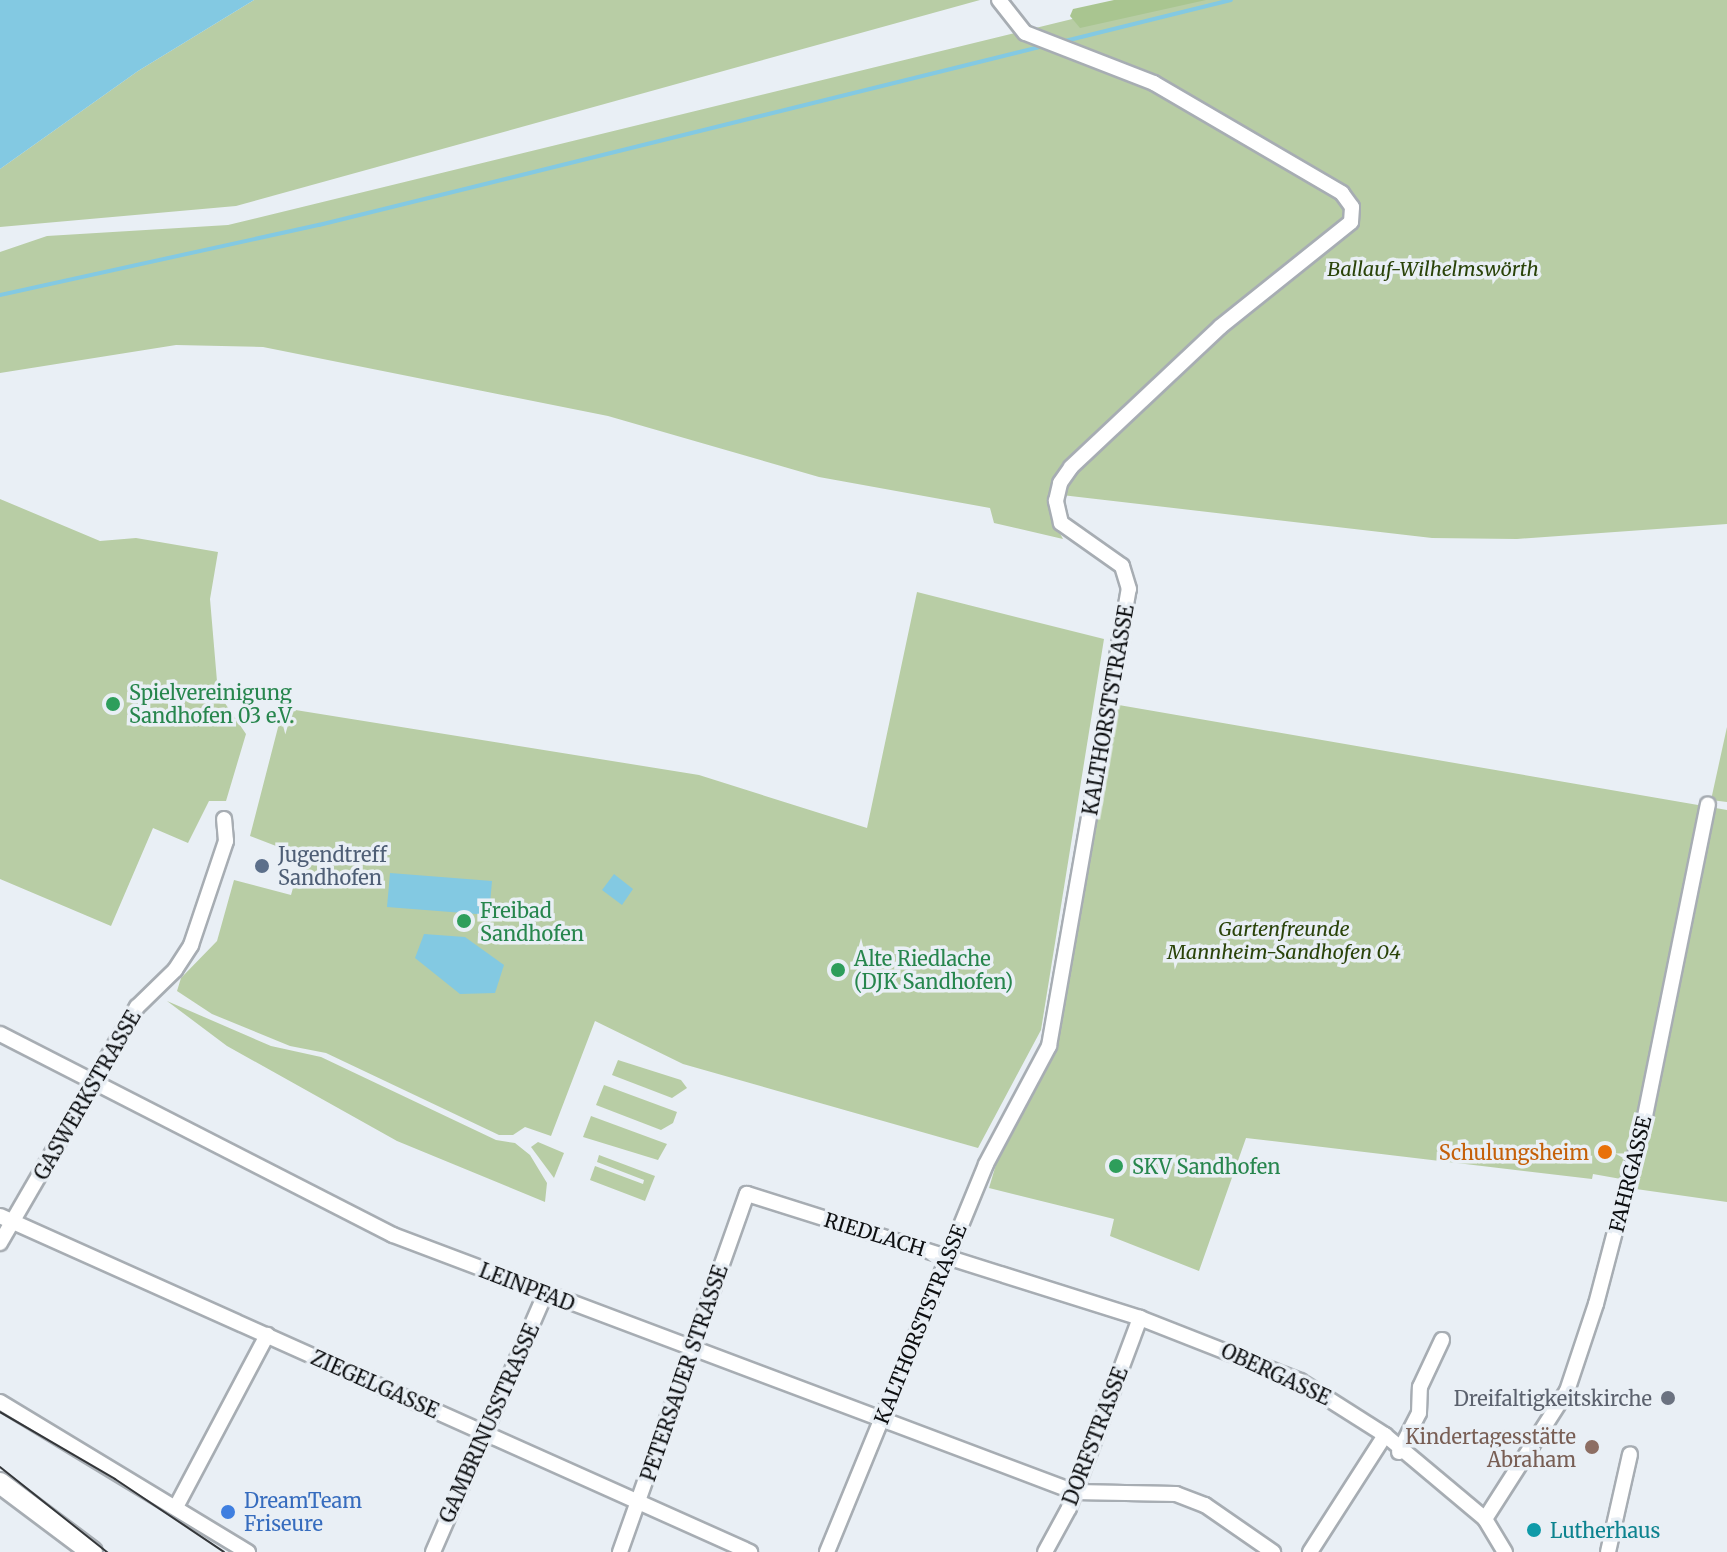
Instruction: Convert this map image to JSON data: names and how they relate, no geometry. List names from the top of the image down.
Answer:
{
  "streets": {
    "street": [
      "KALTHORSTSTRASSE",
      "GASWERKSTRASSE",
      "FAHRGASSE",
      "RIEDLACH",
      "LEINPFAD",
      "PETERSAUER STRASSE",
      "OBERGASSE",
      "ZIEGELGASSE",
      "GAMBRINUSSTRASSE",
      "DORFSTRASSE"
    ]
  },
  "crossings": [
    ["KALTHORSTSTRASSE", "RIEDLACH"],
    ["KALTHORSTSTRASSE", "LEINPFAD"],
    ["GASWERKSTRASSE", "LEINPFAD"],
    ["GASWERKSTRASSE", "ZIEGELGASSE"],
    ["FAHRGASSE", "OBERGASSE"],
    ["RIEDLACH", "PETERSAUER STRASSE"],
    ["RIEDLACH", "OBERGASSE"],
    ["RIEDLACH", "DORFSTRASSE"],
    ["LEINPFAD", "PETERSAUER STRASSE"],
    ["LEINPFAD", "GAMBRINUSSTRASSE"],
    ["LEINPFAD", "DORFSTRASSE"],
    ["PETERSAUER STRASSE", "ZIEGELGASSE"],
    ["OBERGASSE", "DORFSTRASSE"],
    ["ZIEGELGASSE", "GAMBRINUSSTRASSE"]
  ],
  "parks": ["Ballauf-Wilhelmswörth", "Gartenfreunde Mannheim-Sandhofen 04"],
  "places": [
    "Spielvereinigung Sandhofen 03 e.V.",
    "Jugendtreff Sandhofen",
    "Freibad Sandhofen",
    "Alte Riedlache (DJK Sandhofen)",
    "Schulungsheim",
    "SKV Sandhofen",
    "Dreifaltigkeitskirche",
    "Kindertagesstätte Abraham",
    "DreamTeam Friseure",
    "Lutherhaus"
  ]
}
